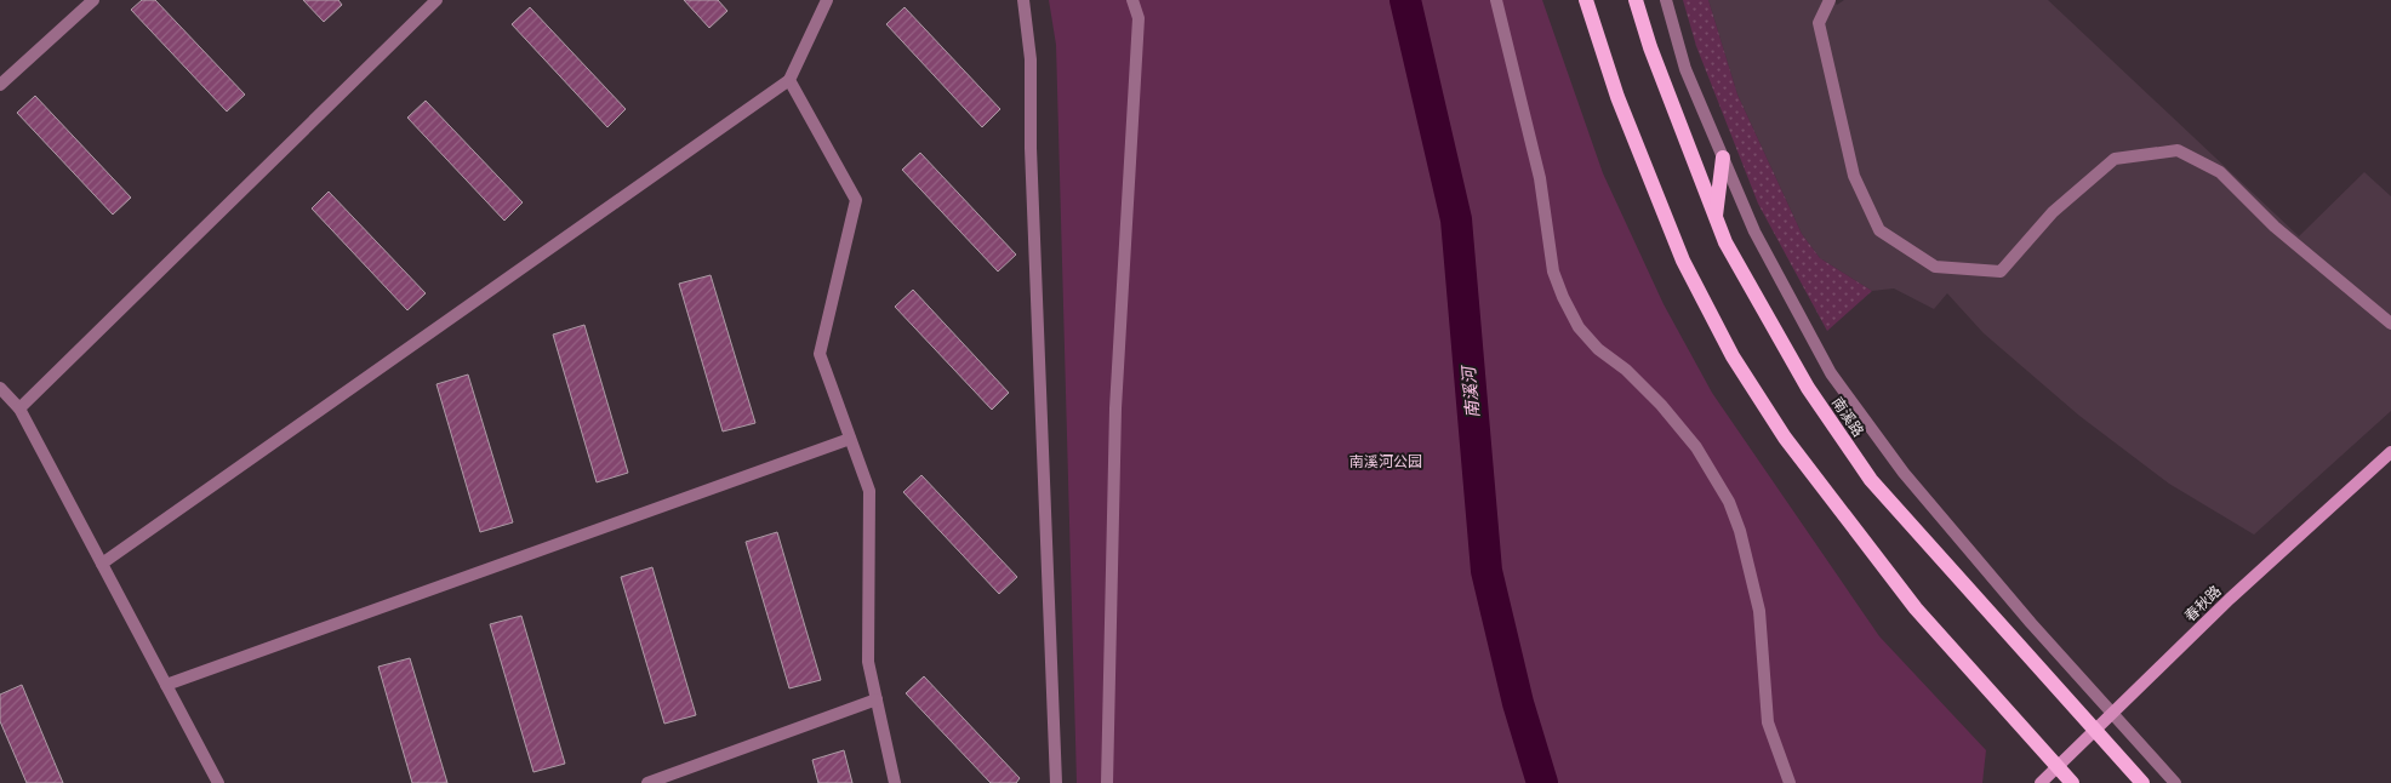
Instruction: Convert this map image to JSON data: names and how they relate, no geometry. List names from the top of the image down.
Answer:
{
  "streets": {
    "main road": ["南溪路", "春秋路"]
  },
  "crossings": [
    ["南溪路", "春秋路"]
  ],
  "water": ["南溪河"],
  "parks": ["南溪河公园"]
}
